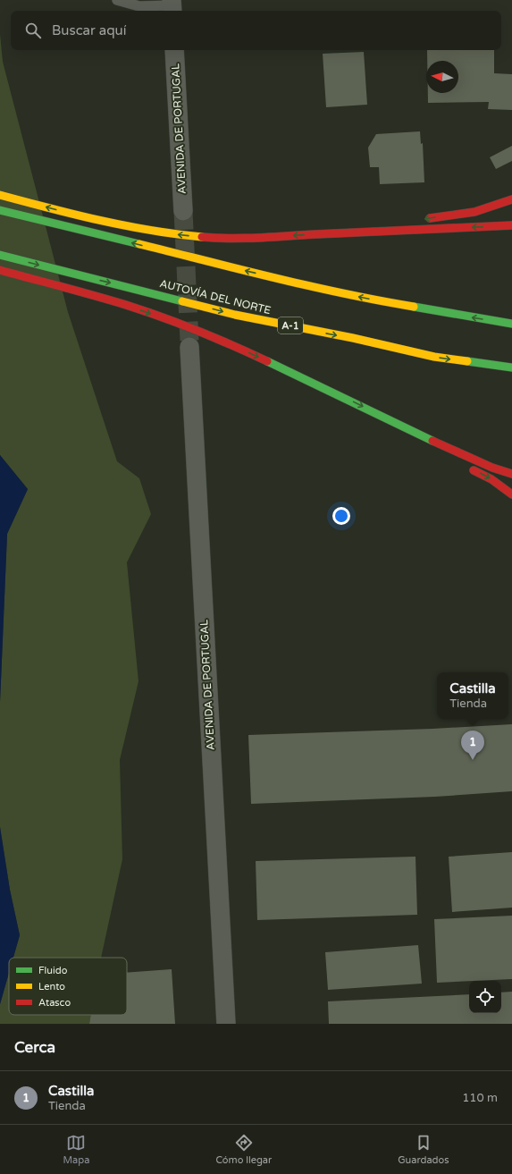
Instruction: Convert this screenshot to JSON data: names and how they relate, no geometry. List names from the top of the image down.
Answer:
{
  "streets": {
    "highway": ["AUTOVÍA DEL NORTE", "A-1"],
    "street": ["AVENIDA DE PORTUGAL"]
  },
  "legend": ["Fluido", "Lento", "Atasco"],
  "north": "left",
  "page": {
    "search": "Buscar aquí",
    "popup": ["Castilla", "Tienda"],
    "pins": "1",
    "heading": "Cerca",
    "list": [
      {
        "mark": "1",
        "name": "Castilla",
        "note": "Tienda",
        "value": "110 m"
      }
    ],
    "nav": ["Mapa", "Cómo llegar", "Guardados"]
  }
}
